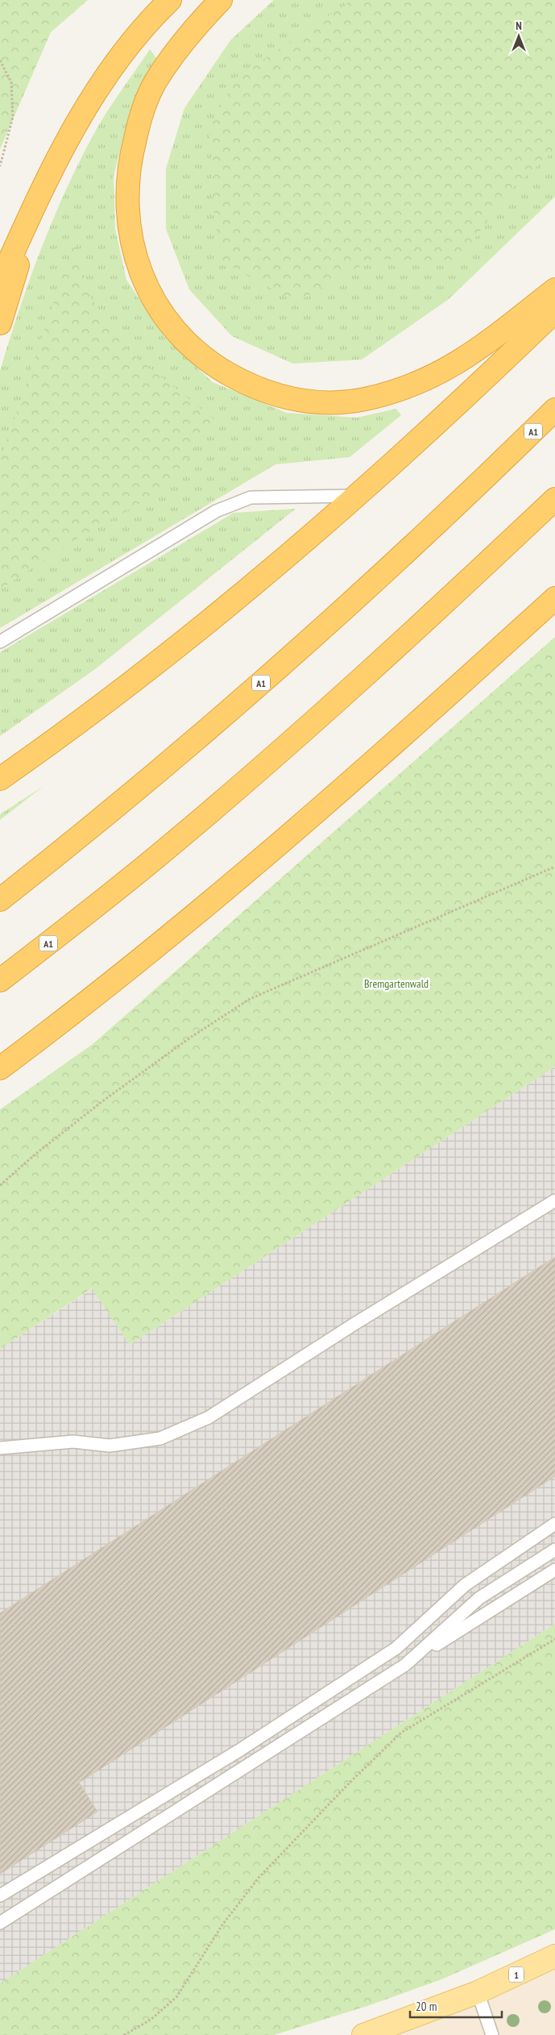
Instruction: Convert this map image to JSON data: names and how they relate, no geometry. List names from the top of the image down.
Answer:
{
  "streets": {
    "highway": ["A1"],
    "main road": ["1"]
  },
  "parks": ["Bremgartenwald"],
  "scale_bar": "20 m",
  "north": "top"
}
